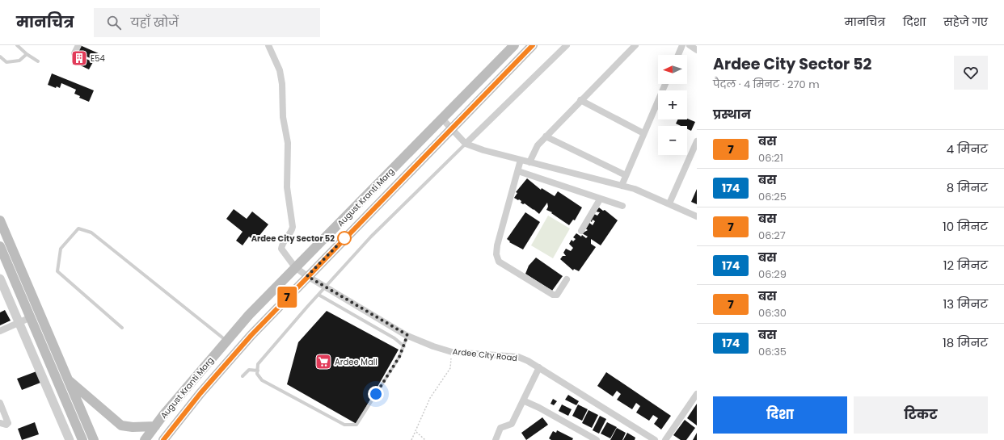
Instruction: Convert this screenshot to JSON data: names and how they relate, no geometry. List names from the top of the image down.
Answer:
{
  "streets": {
    "main road": ["August Kranti Marg"],
    "street": ["Ardee City Road"]
  },
  "crossings": [
    ["August Kranti Marg", "Ardee City Road"]
  ],
  "places": {
    "building": ["E54"],
    "other": ["Ardee City Sector 52"],
    "supermarket": ["Ardee Mall"]
  },
  "lines": ["bus line 7"],
  "north": "left",
  "page": {
    "header": "मानचित्र",
    "search": "यहाँ खोजें",
    "nav": ["मानचित्र", "दिशा", "सहेजे गए"],
    "on_map": "7",
    "heading": [
      ["Ardee City Sector 52", "पैदल · 4 मिनट · 270 m"],
      "प्रस्थान"
    ],
    "map_buttons": ["+", "−"],
    "list": [
      {
        "mark": "7",
        "name": "बस",
        "note": "06:21",
        "value": "4 मिनट"
      },
      {
        "mark": "174",
        "name": "बस",
        "note": "06:25",
        "value": "8 मिनट"
      },
      {
        "mark": "7",
        "name": "बस",
        "note": "06:27",
        "value": "10 मिनट"
      },
      {
        "mark": "174",
        "name": "बस",
        "note": "06:29",
        "value": "12 मिनट"
      },
      {
        "mark": "7",
        "name": "बस",
        "note": "06:30",
        "value": "13 मिनट"
      },
      {
        "mark": "174",
        "name": "बस",
        "note": "06:35",
        "value": "18 मिनट"
      }
    ],
    "buttons": ["दिशा", "टिकट"]
  }
}
